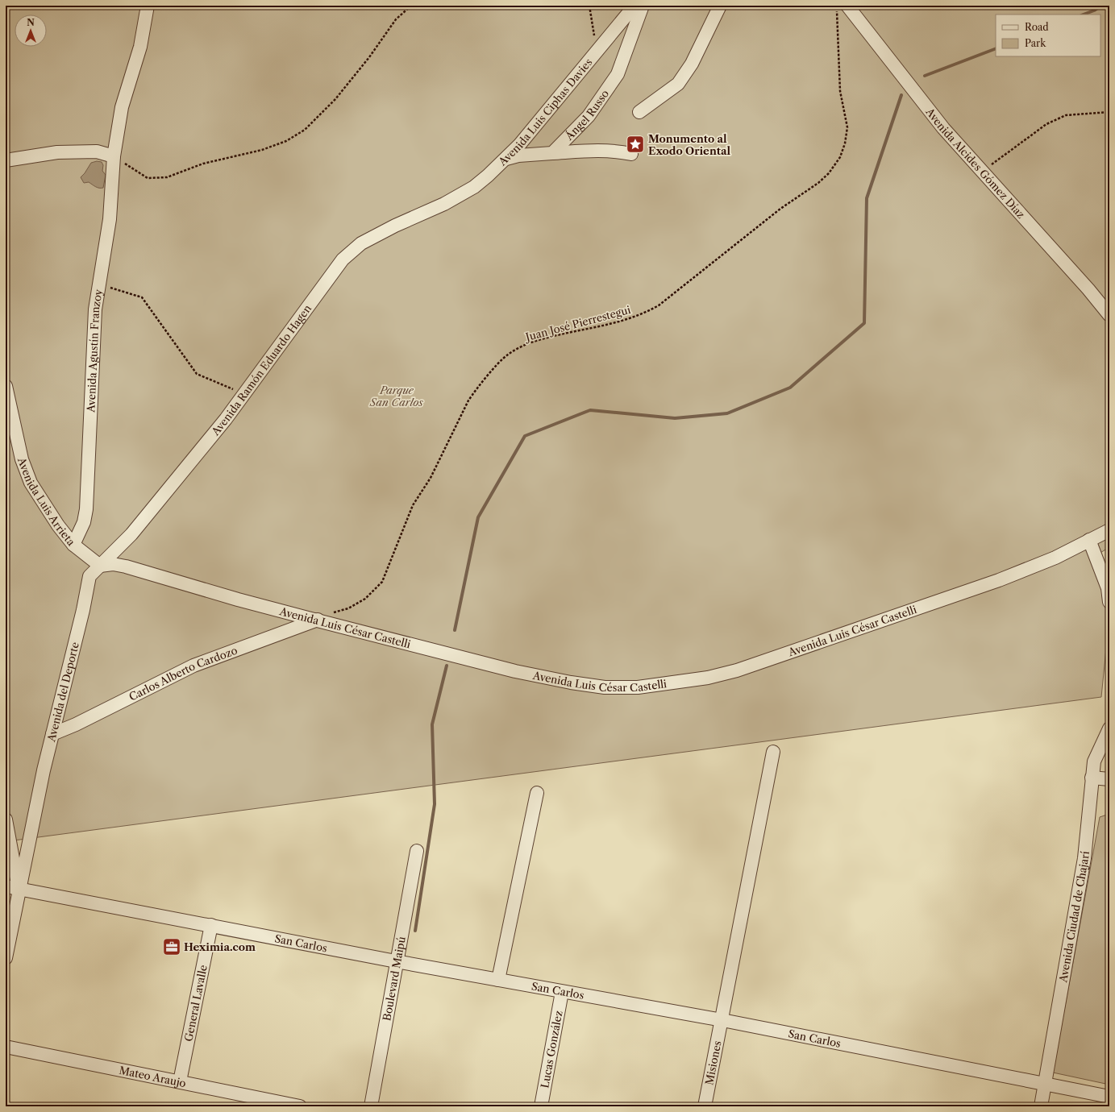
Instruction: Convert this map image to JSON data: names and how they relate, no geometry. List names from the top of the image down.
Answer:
{
  "streets": {
    "street": [
      "Avenida Luis Ciphas Davies",
      "Ángel Russo",
      "Avenida Alcides Gómez Díaz",
      "Avenida Agustín Franzoy",
      "Avenida Ramón Eduardo Hagen",
      "Avenida Luis Arrieta",
      "Avenida Luis César Castelli",
      "Carlos Alberto Cardozo",
      "Avenida del Deporte",
      "Avenida Ciudad de Chajarí",
      "San Carlos",
      "Boulevard Maipú",
      "General Lavalle",
      "Lucas González",
      "Misiones",
      "Mateo Araujo"
    ],
    "path": ["Juan José Pierrestegui"]
  },
  "crossings": [
    ["Avenida Luis Ciphas Davies", "Avenida Ramón Eduardo Hagen"],
    ["Avenida Agustín Franzoy", "Avenida Luis Arrieta"],
    ["Avenida Ramón Eduardo Hagen", "Avenida Luis Arrieta"],
    ["Avenida Ramón Eduardo Hagen", "Avenida Luis César Castelli"],
    ["Avenida Ramón Eduardo Hagen", "Avenida del Deporte"],
    ["Avenida Luis Arrieta", "Avenida Luis César Castelli"],
    ["Avenida Luis Arrieta", "Avenida del Deporte"],
    ["Avenida Luis César Castelli", "Carlos Alberto Cardozo"],
    ["Avenida Luis César Castelli", "Avenida del Deporte"],
    ["Carlos Alberto Cardozo", "Avenida del Deporte"],
    ["Avenida del Deporte", "San Carlos"],
    ["Avenida Ciudad de Chajarí", "San Carlos"],
    ["San Carlos", "Boulevard Maipú"],
    ["San Carlos", "General Lavalle"],
    ["San Carlos", "Lucas González"],
    ["San Carlos", "Misiones"],
    ["General Lavalle", "Mateo Araujo"]
  ],
  "parks": ["Parque San Carlos"],
  "places": {
    "place": ["Monumento al Exodo Oriental"],
    "office": ["Heximia.com"]
  },
  "legend": ["Road", "Park"],
  "north": "top"
}
